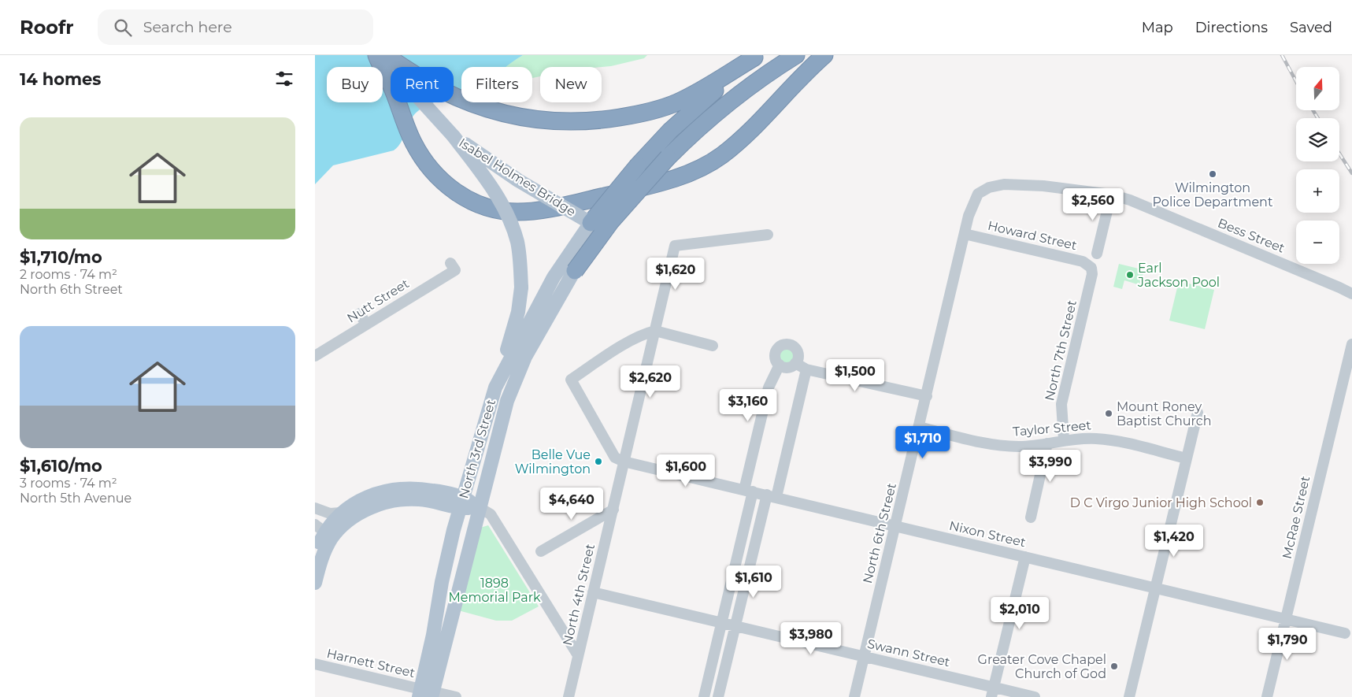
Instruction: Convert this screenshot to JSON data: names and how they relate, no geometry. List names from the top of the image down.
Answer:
{
  "streets": {
    "main road": ["Isabel Holmes Bridge", "North 3rd Street"],
    "street": [
      "Howard Street",
      "Bess Street",
      "Nutt Street",
      "North 7th Street",
      "Taylor Street",
      "McRae Street",
      "North 6th Street",
      "Nixon Street",
      "North 4th Street",
      "Swann Street",
      "Harnett Street"
    ]
  },
  "crossings": [
    ["Isabel Holmes Bridge", "North 3rd Street"],
    ["Howard Street", "North 7th Street"],
    ["Howard Street", "North 6th Street"],
    ["Bess Street", "North 6th Street"],
    ["North 7th Street", "Taylor Street"],
    ["Taylor Street", "North 6th Street"],
    ["North 3rd Street", "Harnett Street"],
    ["McRae Street", "Nixon Street"],
    ["North 6th Street", "Nixon Street"],
    ["North 6th Street", "Swann Street"],
    ["Nixon Street", "North 4th Street"],
    ["North 4th Street", "Swann Street"]
  ],
  "parks": ["1898 Memorial Park"],
  "places": [
    "Wilmington Police Department",
    "Earl Jackson Pool",
    "Mount Roney Baptist Church",
    "Belle Vue Wilmington",
    "D C Virgo Junior High School",
    "Greater Cove Chapel Church of God"
  ],
  "north": "top",
  "page": {
    "header": "Roofr",
    "search": "Search here",
    "nav": ["Map", "Directions", "Saved"],
    "heading": "14 homes",
    "map_buttons": ["+", "−"],
    "chip": [
      "Buy",
      "Rent",
      "Filters",
      "New"
    ],
    "list": [
      {
        "name": "$1,710/mo",
        "note": "2 rooms · 74 m² · North 6th Street"
      },
      {
        "name": "$1,610/mo",
        "note": "3 rooms · 74 m² · North 5th Avenue"
      }
    ],
    "price": [
      "$2,560",
      "$1,620",
      "$1,500",
      "$2,620",
      "$3,160",
      "$1,710",
      "$3,990",
      "$1,600",
      "$4,640",
      "$1,420",
      "$1,610",
      "$2,010",
      "$3,980",
      "$1,790"
    ]
  }
}
